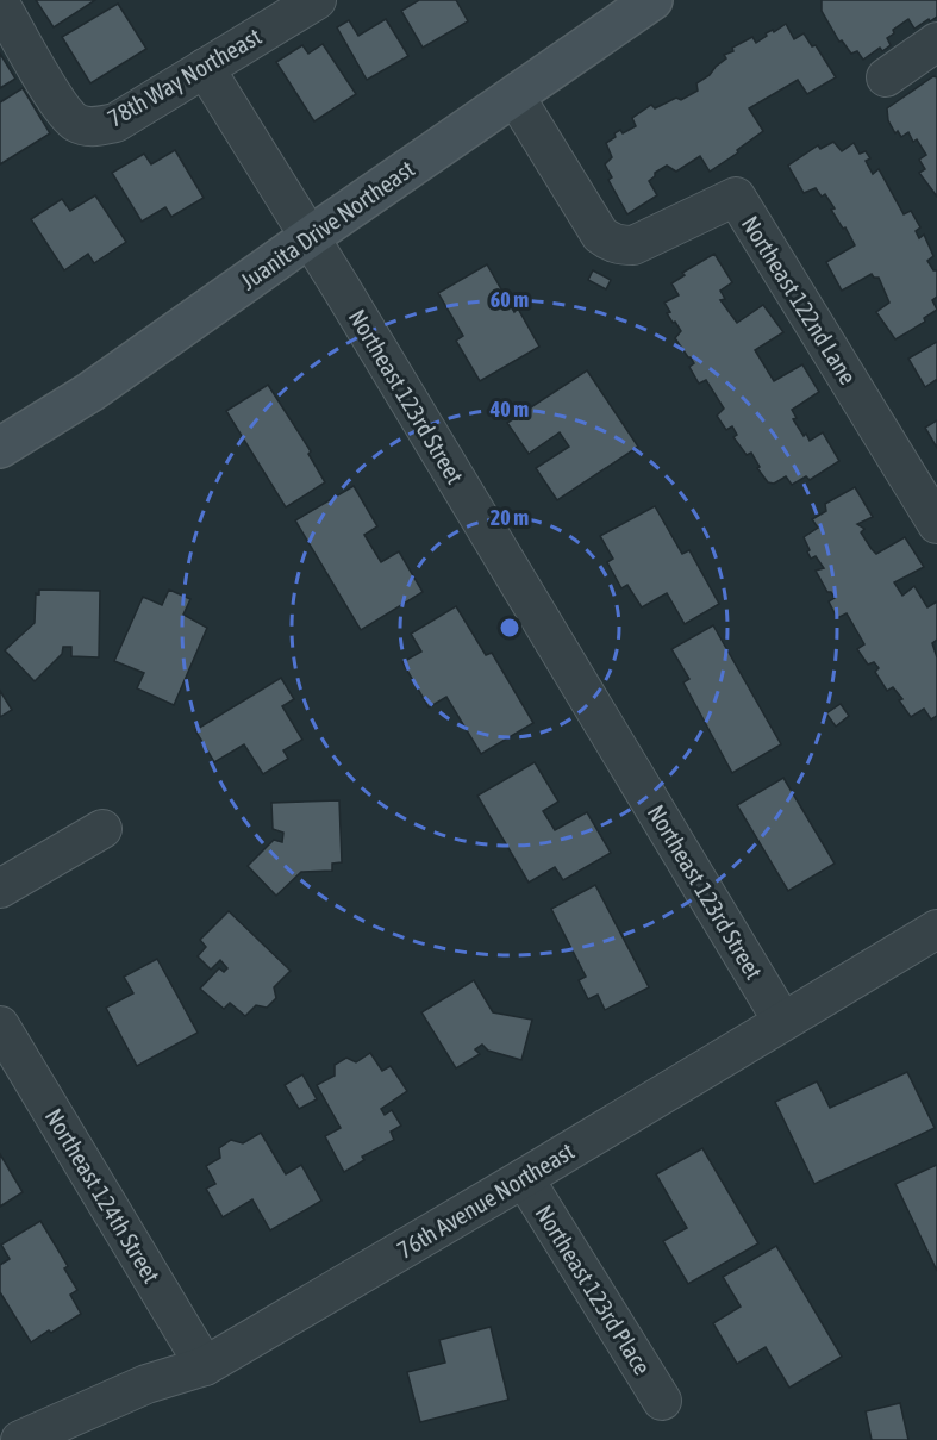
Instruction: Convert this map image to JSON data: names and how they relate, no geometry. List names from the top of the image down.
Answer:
{
  "streets": {
    "main road": ["Juanita Drive Northeast"],
    "street": [
      "78th Way Northeast",
      "Northeast 122nd Lane",
      "Northeast 123rd Street",
      "Northeast 124th Street",
      "76th Avenue Northeast",
      "Northeast 123rd Place"
    ]
  },
  "crossings": [
    ["78th Way Northeast", "Northeast 123rd Street"],
    ["Juanita Drive Northeast", "Northeast 122nd Lane"],
    ["Juanita Drive Northeast", "Northeast 123rd Street"],
    ["Northeast 123rd Street", "76th Avenue Northeast"],
    ["Northeast 124th Street", "76th Avenue Northeast"],
    ["76th Avenue Northeast", "Northeast 123rd Place"]
  ],
  "rings": ["60 m", "40 m", "20 m"]
}
